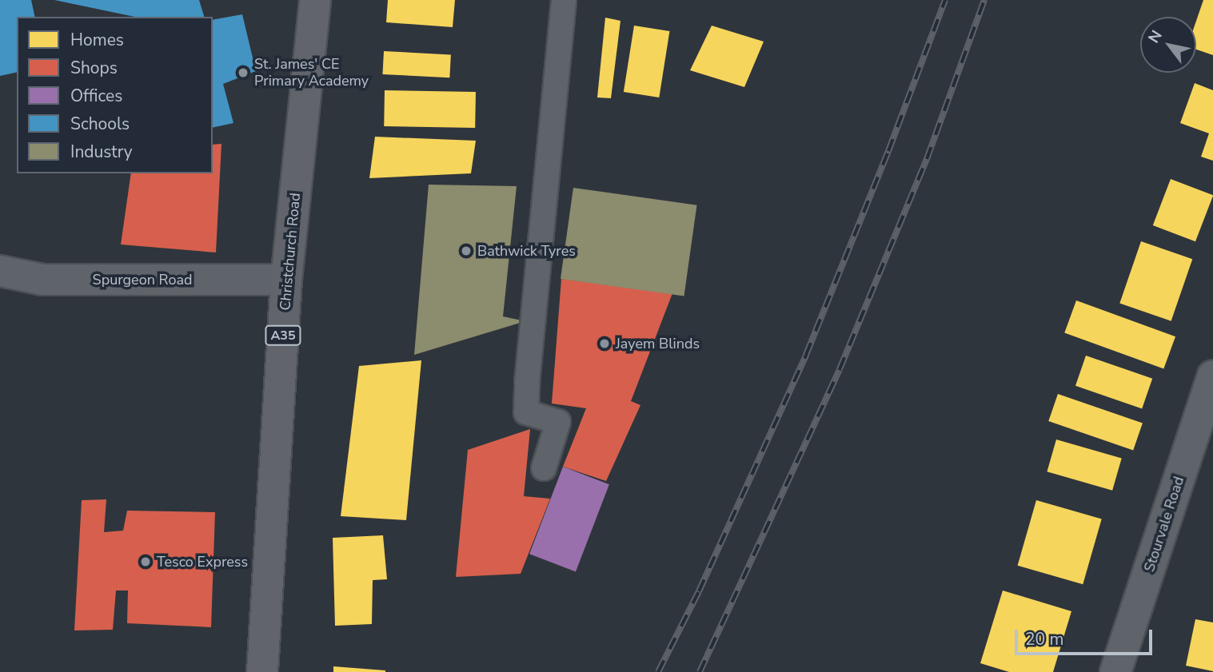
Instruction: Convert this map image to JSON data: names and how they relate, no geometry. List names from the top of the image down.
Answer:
{
  "streets": {
    "main road": ["Christchurch Road", "A35"],
    "street": ["Spurgeon Road", "Stourvale Road"]
  },
  "crossings": [
    ["Christchurch Road", "Spurgeon Road"]
  ],
  "places": [
    "St. James' CE Primary Academy",
    "Bathwick Tyres",
    "Jayem Blinds",
    "Tesco Express"
  ],
  "legend": [
    "Homes",
    "Shops",
    "Offices",
    "Schools",
    "Industry"
  ],
  "scale_bar": "20 m",
  "north": "top left"
}
